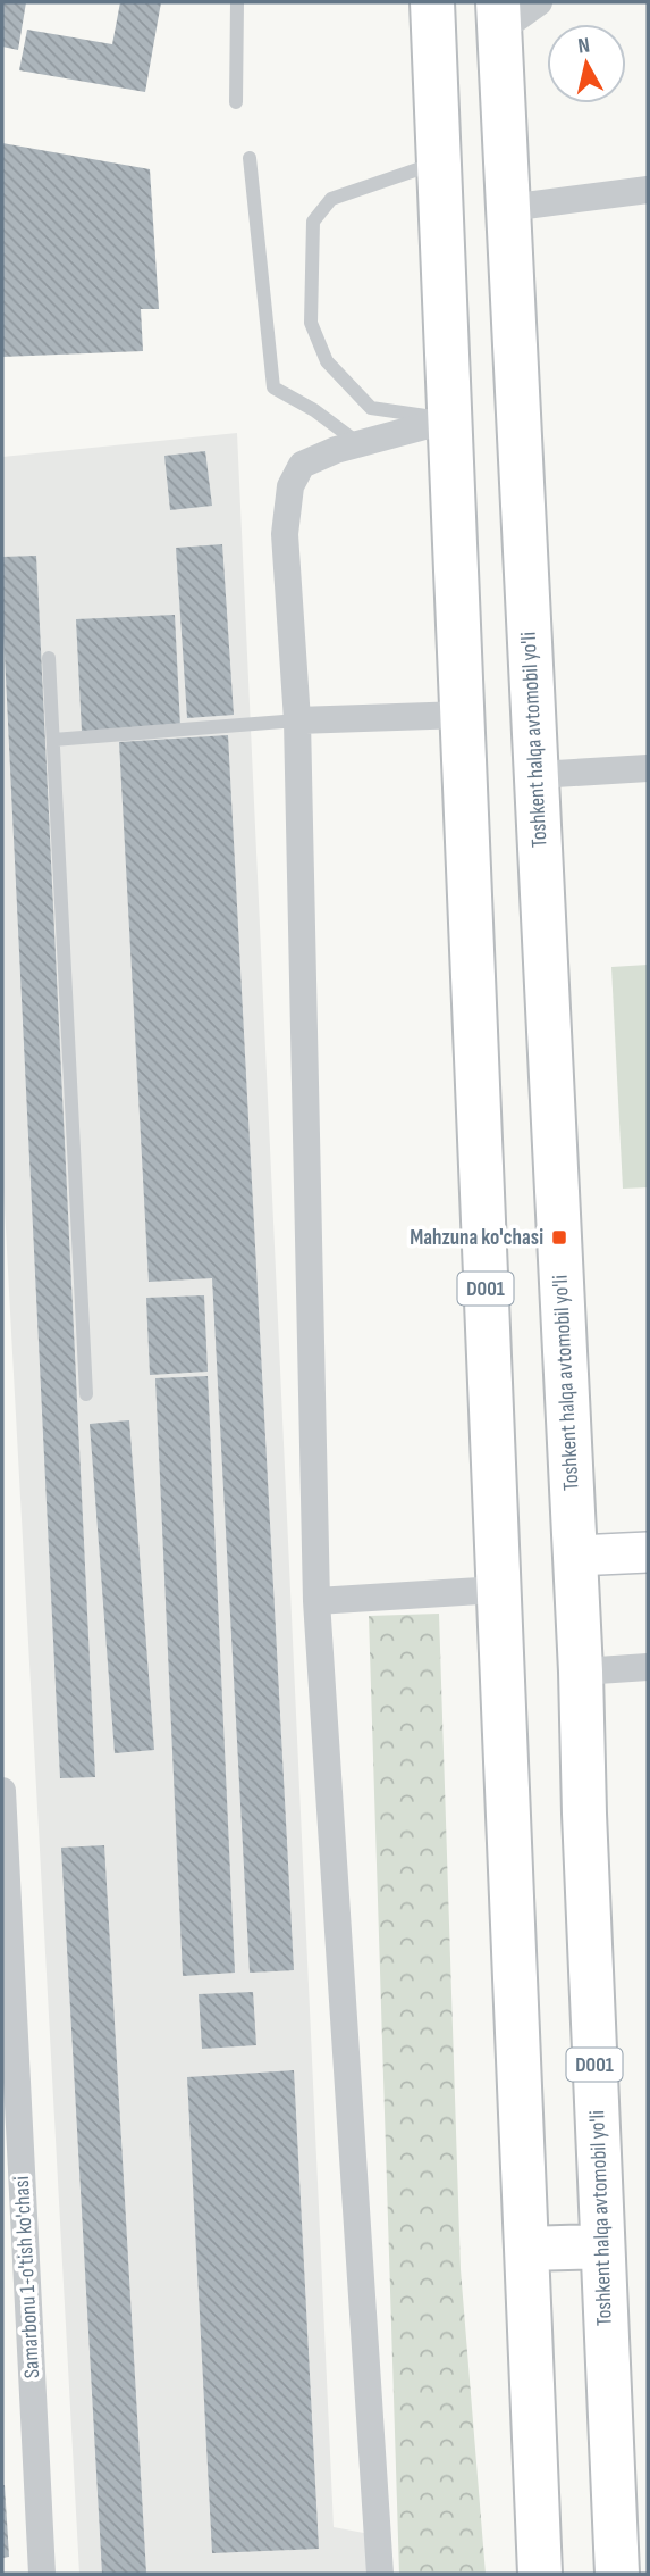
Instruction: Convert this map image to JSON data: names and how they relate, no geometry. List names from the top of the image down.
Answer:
{
  "streets": {
    "highway": ["Toshkent halqa avtomobil yo'li", "D001"],
    "street": ["Samarbonu 1-o'tish ko'chasi"]
  },
  "places": {
    "transit": ["Mahzuna ko'chasi"]
  },
  "north": "top"
}
